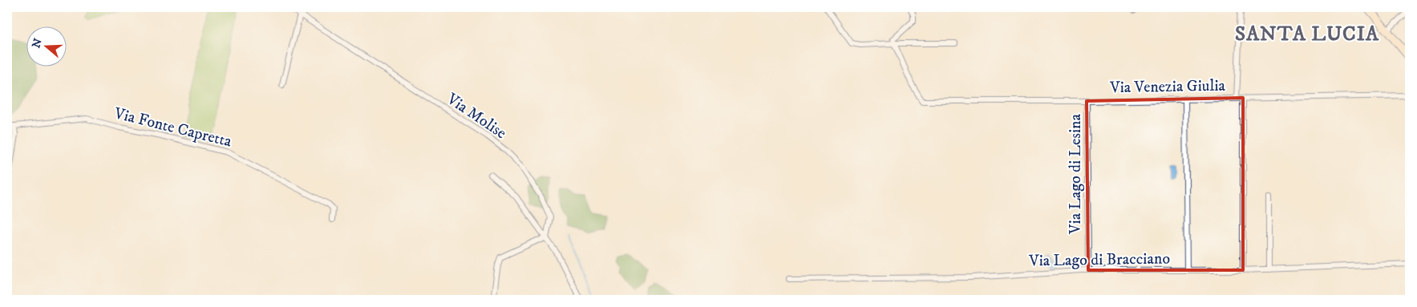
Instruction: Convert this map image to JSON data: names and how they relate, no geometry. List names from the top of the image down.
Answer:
{
  "streets": {
    "street": [
      "Via Venezia Giulia",
      "Via Molise",
      "Via Fonte Capretta",
      "Via Lago di Lesina",
      "Via Lago di Bracciano"
    ]
  },
  "crossings": [
    ["Via Venezia Giulia", "Via Lago di Lesina"],
    ["Via Lago di Lesina", "Via Lago di Bracciano"]
  ],
  "districts": ["SANTA LUCIA"],
  "north": "left"
}
